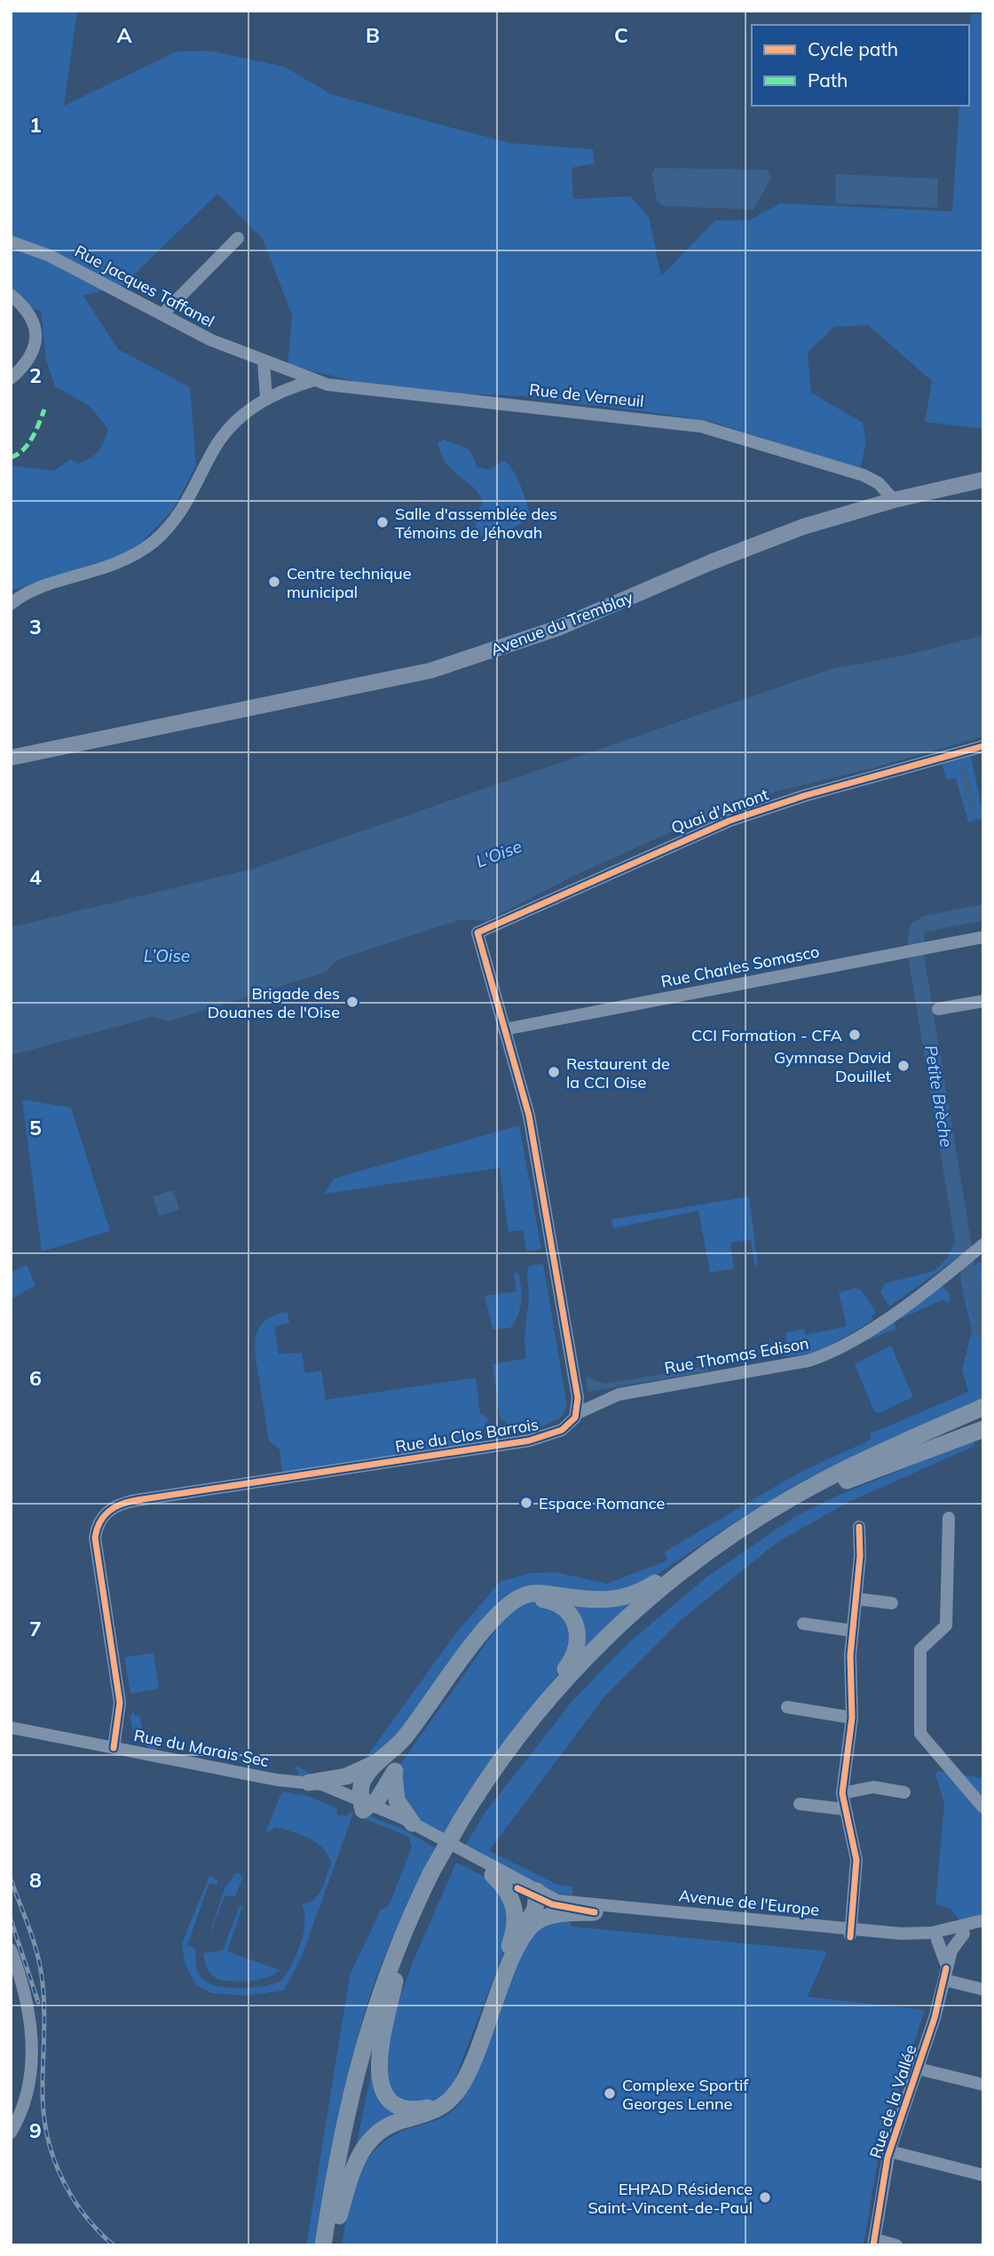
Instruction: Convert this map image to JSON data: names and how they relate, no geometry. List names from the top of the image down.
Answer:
{
  "streets": {
    "main road": ["Avenue du Tremblay"],
    "street": [
      "Rue Jacques Taffanel",
      "Rue de Verneuil",
      "Quai d'Amont",
      "Rue Charles Somasco",
      "Rue Thomas Edison",
      "Rue du Clos Barrois",
      "Rue du Marais Sec",
      "Avenue de l'Europe",
      "Rue de la Vallée"
    ]
  },
  "crossings": [
    ["Rue Jacques Taffanel", "Rue de Verneuil"],
    ["Rue de Verneuil", "Avenue du Tremblay"],
    ["Quai d'Amont", "Rue Charles Somasco"],
    ["Rue Thomas Edison", "Rue du Clos Barrois"],
    ["Rue du Clos Barrois", "Rue du Marais Sec"],
    ["Rue du Marais Sec", "Avenue de l'Europe"],
    ["Avenue de l'Europe", "Rue de la Vallée"]
  ],
  "water": ["L'Oise", "L’Oise", "Petite Brèche"],
  "places": [
    "Salle d'assemblée des Témoins de Jéhovah",
    "Centre technique municipal",
    "Brigade des Douanes de l'Oise",
    "CCI Formation - CFA",
    "Gymnase David Douillet",
    "Restaurent de la CCI Oise",
    "Espace Romance",
    "Complexe Sportif Georges Lenne",
    "EHPAD Résidence Saint-Vincent-de-Paul"
  ],
  "legend": ["Cycle path", "Path"],
  "grid": {
    "columns": ["A", "B", "C"],
    "rows": [
      "1",
      "2",
      "3",
      "4",
      "5",
      "6",
      "7",
      "8",
      "9"
    ]
  }
}
